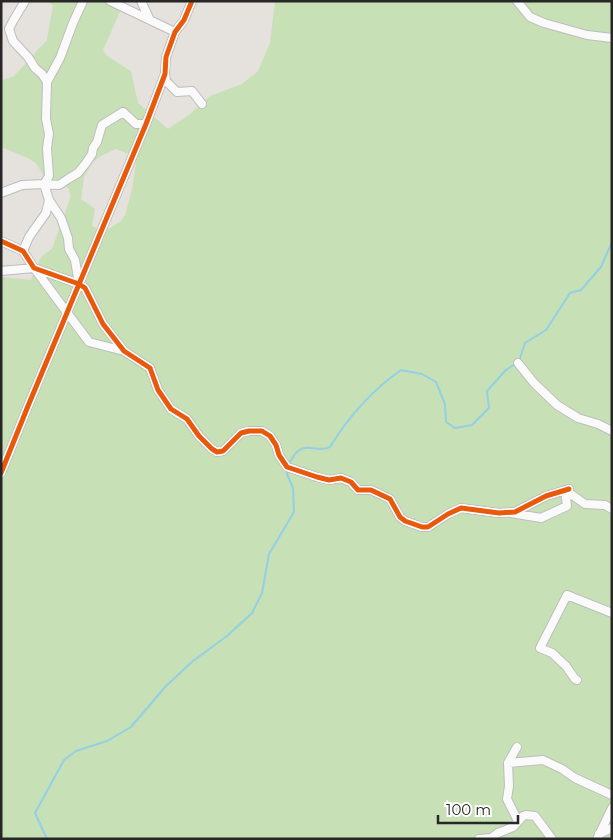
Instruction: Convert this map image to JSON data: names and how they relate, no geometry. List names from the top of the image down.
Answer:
{
  "scale_bar": "100 m"
}
